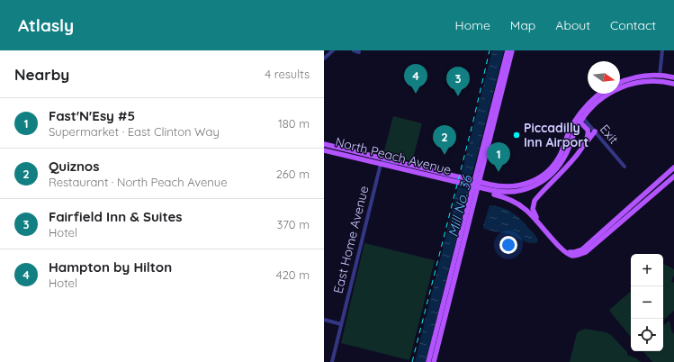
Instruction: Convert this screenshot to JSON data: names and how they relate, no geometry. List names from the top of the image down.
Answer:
{
  "streets": {
    "main road": ["North Peach Avenue"],
    "street": ["Exit", "East Home Avenue"]
  },
  "crossings": [
    ["North Peach Avenue", "East Home Avenue"]
  ],
  "water": ["Mill No. 36"],
  "places": ["Piccadilly Inn Airport"],
  "north": "right",
  "page": {
    "header": "Atlasly",
    "nav": [
      "Home",
      "Map",
      "About",
      "Contact"
    ],
    "heading": ["Nearby", "4 results"],
    "pins": [
      "4",
      "3",
      "2",
      "1"
    ],
    "list": [
      {
        "mark": "1",
        "name": "Fast'N'Esy #5",
        "note": "Supermarket · East Clinton Way",
        "value": "180 m"
      },
      {
        "mark": "2",
        "name": "Quiznos",
        "note": "Restaurant · North Peach Avenue",
        "value": "260 m"
      },
      {
        "mark": "3",
        "name": "Fairfield Inn & Suites",
        "note": "Hotel",
        "value": "370 m"
      },
      {
        "mark": "4",
        "name": "Hampton by Hilton",
        "note": "Hotel",
        "value": "420 m"
      }
    ],
    "map_buttons": ["+", "−"]
  }
}
